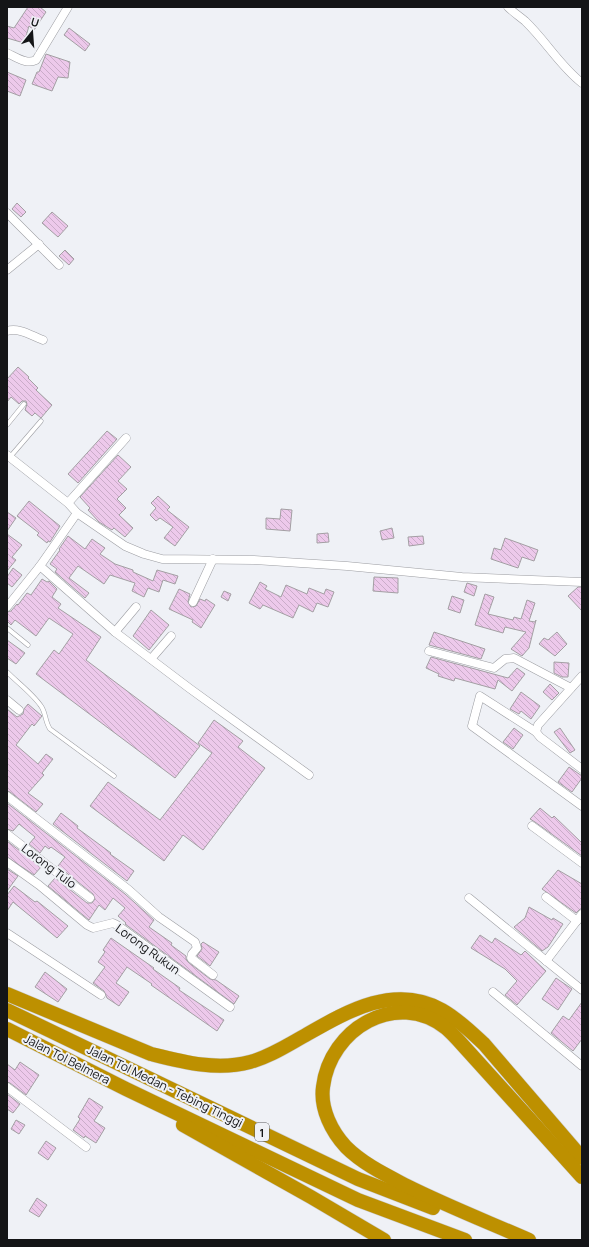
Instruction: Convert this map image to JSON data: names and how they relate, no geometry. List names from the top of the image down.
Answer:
{
  "streets": {
    "highway": ["Jalan Tol Belmera", "Jalan Tol Medan - Tebing Tinggi", "1"],
    "street": ["Lorong Tulo", "Lorong Rukun"]
  },
  "crossings": [
    ["Jalan Tol Belmera", "Jalan Tol Medan - Tebing Tinggi"]
  ],
  "north": "top"
}
